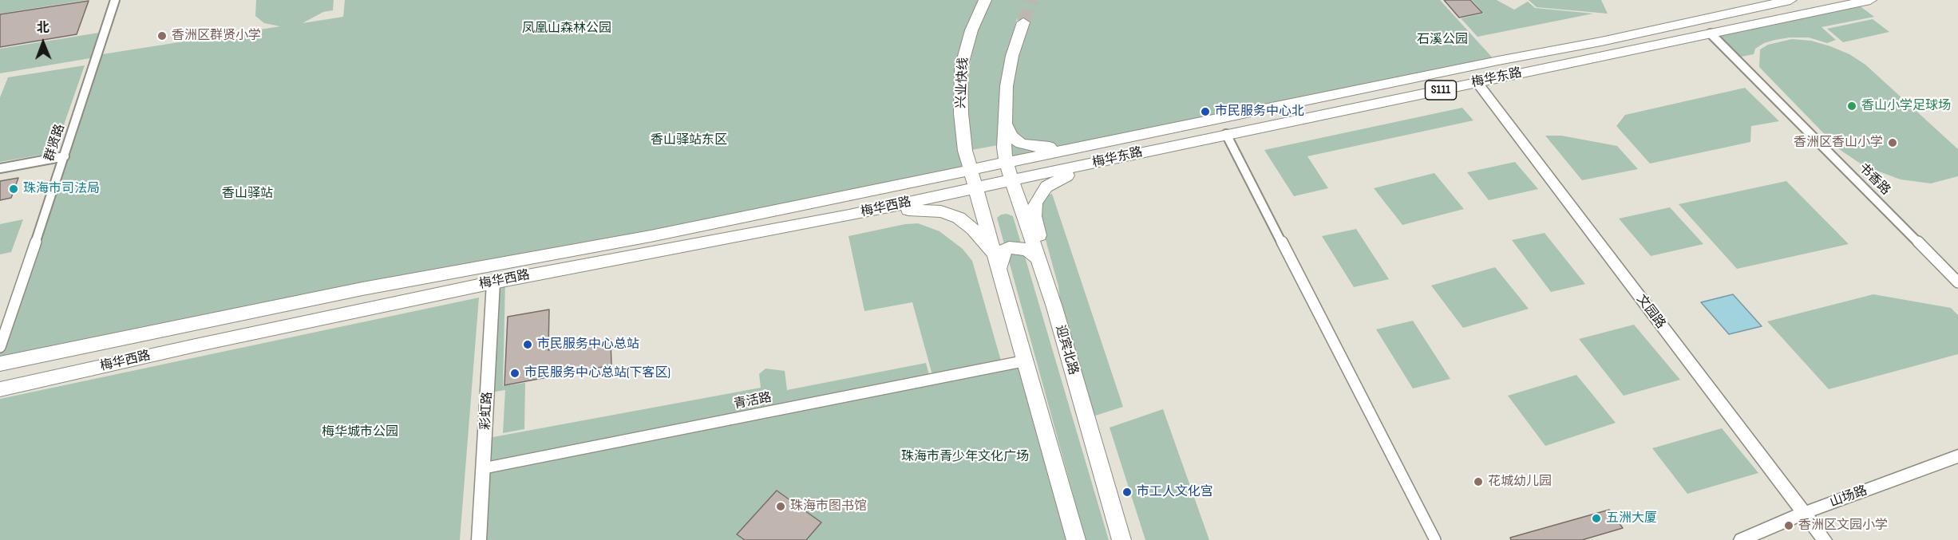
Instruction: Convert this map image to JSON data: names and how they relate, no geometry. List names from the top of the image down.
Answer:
{
  "streets": {
    "main road": [
      "梅华东路",
      "兴业快线",
      "S111",
      "梅华西路",
      "迎宾北路"
    ],
    "street": [
      "群贤路",
      "书香路",
      "文园路",
      "青活路",
      "彩虹路",
      "山场路"
    ]
  },
  "crossings": [
    ["梅华东路", "兴业快线"],
    ["梅华东路", "书香路"],
    ["梅华东路", "梅华西路"],
    ["梅华东路", "文园路"],
    ["梅华东路", "迎宾北路"],
    ["兴业快线", "梅华西路"],
    ["梅华西路", "迎宾北路"],
    ["梅华西路", "彩虹路"],
    ["文园路", "山场路"],
    ["青活路", "彩虹路"]
  ],
  "parks": [
    "凤凰山森林公园",
    "石溪公园",
    "香山驿站东区",
    "香山驿站",
    "梅华城市公园",
    "珠海市青少年文化广场"
  ],
  "places": [
    "香洲区群贤小学",
    "香山小学足球场",
    "市民服务中心北",
    "香洲区香山小学",
    "珠海市司法局",
    "市民服务中心总站",
    "市民服务中心总站(下客区)",
    "花城幼儿园",
    "市工人文化宫",
    "珠海市图书馆",
    "五洲大厦",
    "香洲区文园小学"
  ],
  "north": "top"
}
